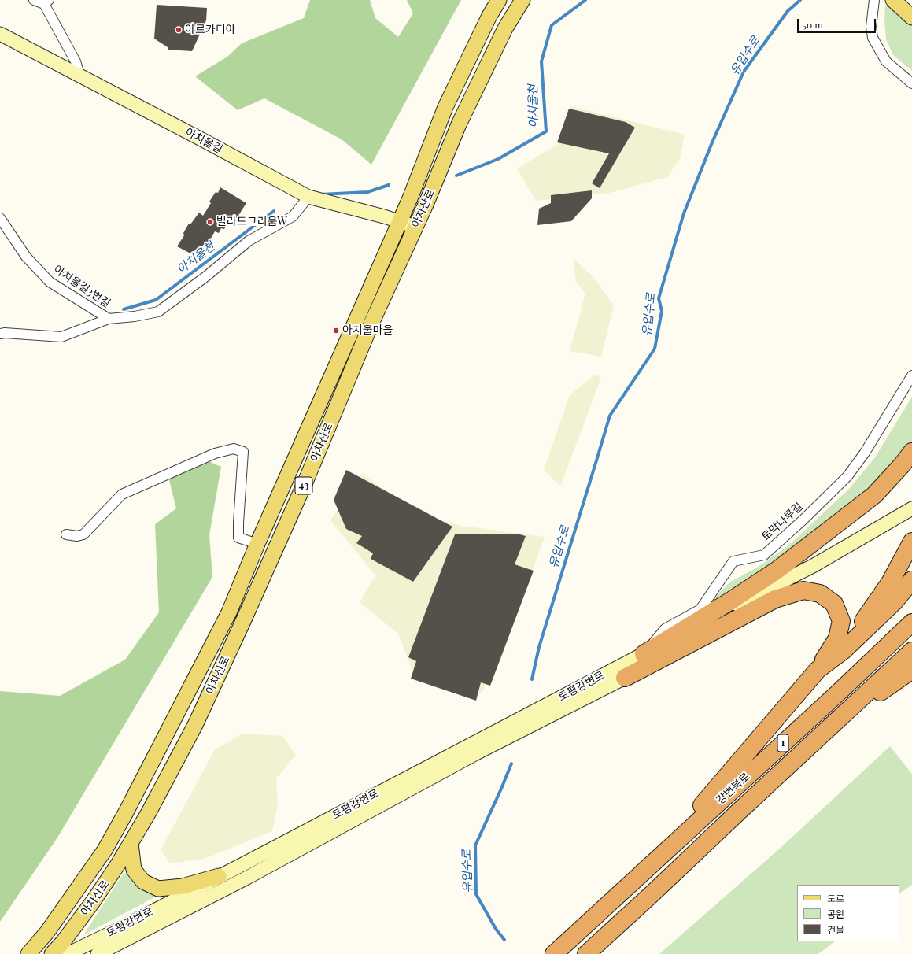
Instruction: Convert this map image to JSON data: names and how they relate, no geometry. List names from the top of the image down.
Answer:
{
  "streets": {
    "highway": ["1", "강변북로"],
    "main road": ["아차산로", "43"],
    "street": [
      "아치울길",
      "아치울길3번길",
      "토막나루길",
      "토평강변로"
    ]
  },
  "crossings": [
    ["아치울길", "아차산로"],
    ["아치울길", "아치울길3번길"],
    ["토막나루길", "토평강변로"]
  ],
  "water": ["유입수로", "아치울천"],
  "places": ["아르카디아", "빌라드그리움W", "아치울마을"],
  "legend": ["도로", "공원", "건물"],
  "scale_bar": "50 m"
}
